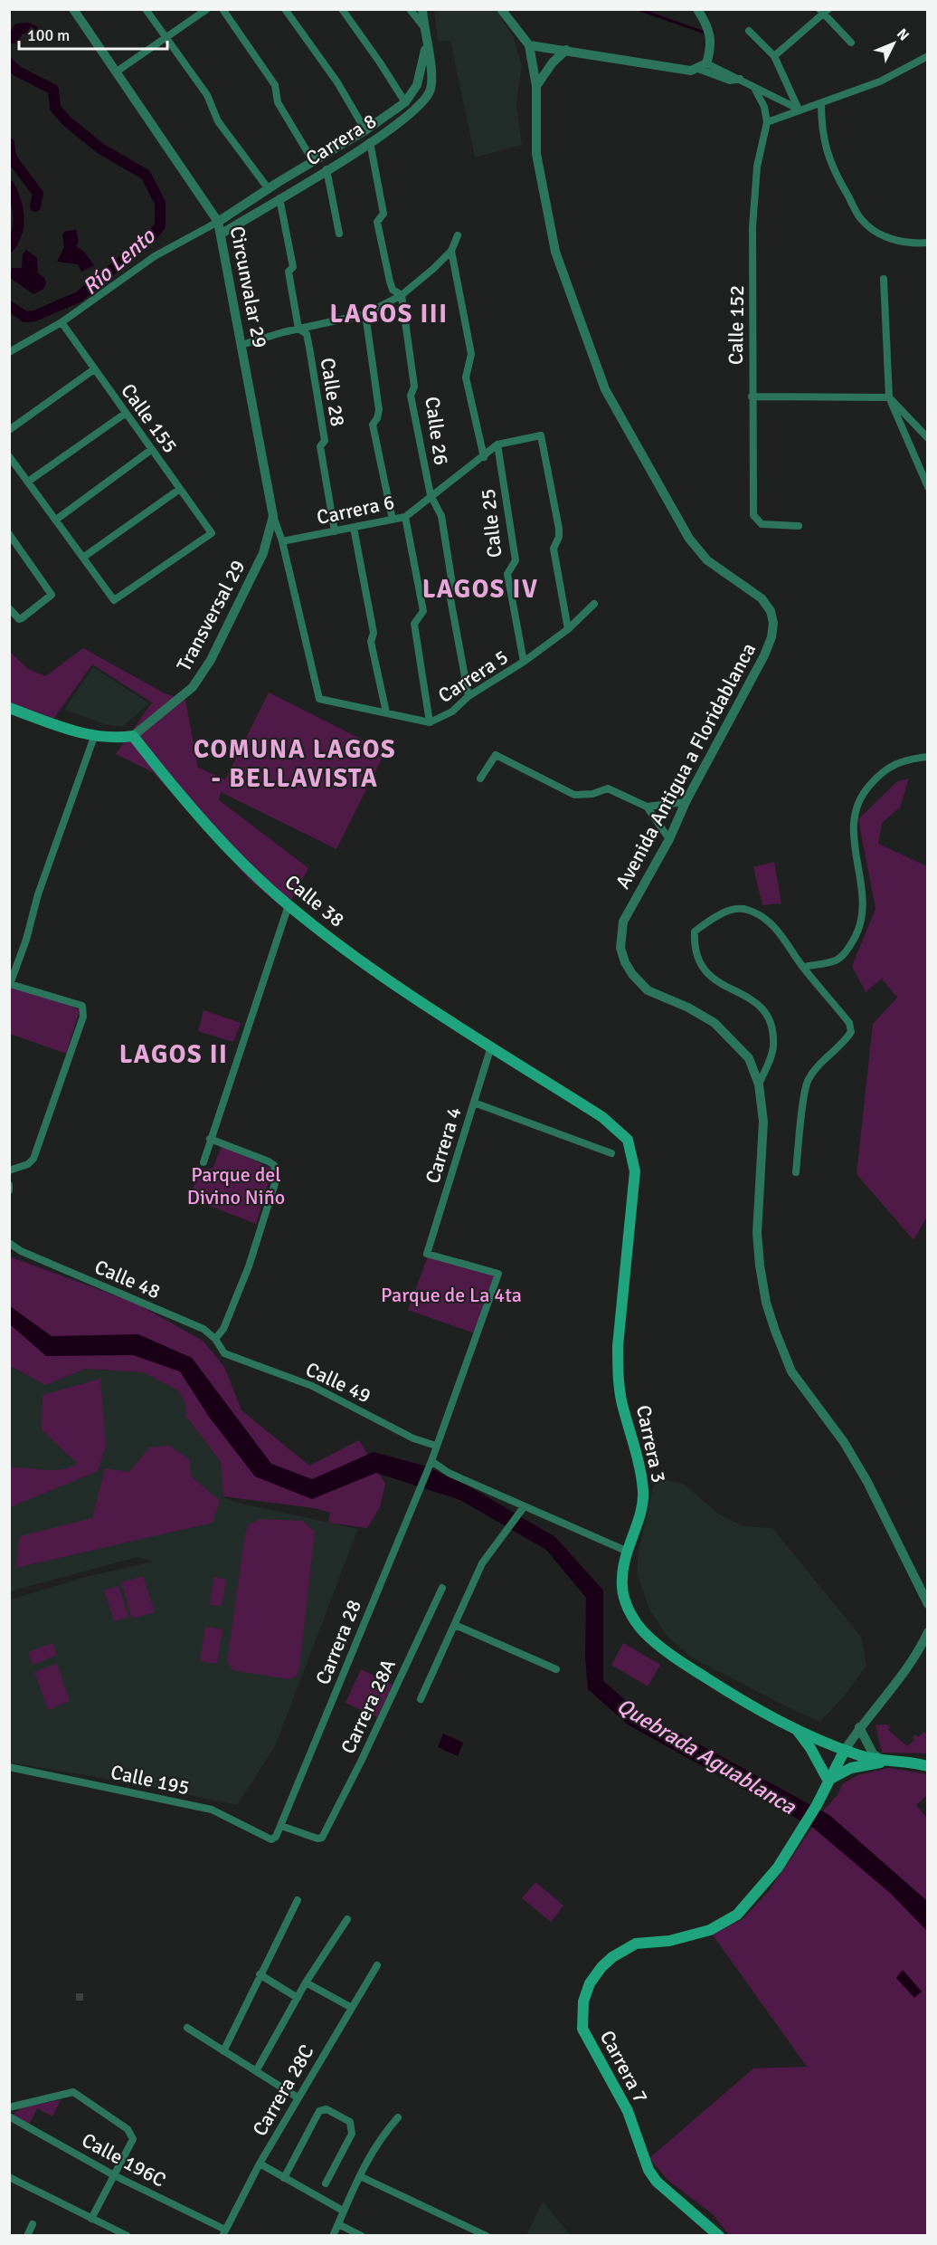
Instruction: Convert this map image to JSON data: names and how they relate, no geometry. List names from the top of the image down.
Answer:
{
  "streets": {
    "main road": ["Calle 38", "Carrera 3", "Carrera 7"],
    "street": [
      "Carrera 8",
      "Circunvalar 29",
      "Calle 152",
      "Calle 28",
      "Calle 155",
      "Calle 26",
      "Carrera 6",
      "Calle 25",
      "Transversal 29",
      "Carrera 5",
      "Avenida Antigua a Floridablanca",
      "Carrera 4",
      "Calle 48",
      "Calle 49",
      "Carrera 28",
      "Carrera 28A",
      "Calle 195",
      "Carrera 28C",
      "Calle 196C"
    ]
  },
  "crossings": [
    ["Carrera 8", "Circunvalar 29"],
    ["Carrera 8", "Calle 28"],
    ["Carrera 8", "Calle 26"],
    ["Circunvalar 29", "Transversal 29"],
    ["Calle 28", "Carrera 6"],
    ["Calle 26", "Carrera 6"],
    ["Calle 26", "Carrera 5"],
    ["Carrera 6", "Calle 25"],
    ["Carrera 6", "Carrera 5"],
    ["Calle 25", "Carrera 5"],
    ["Transversal 29", "Calle 38"],
    ["Calle 38", "Carrera 4"],
    ["Calle 38", "Carrera 3"],
    ["Carrera 4", "Calle 49"],
    ["Calle 48", "Calle 49"],
    ["Carrera 3", "Carrera 7"],
    ["Carrera 28", "Carrera 28A"],
    ["Carrera 28", "Calle 195"],
    ["Carrera 28C", "Calle 196C"]
  ],
  "districts": [
    "LAGOS III",
    "LAGOS IV",
    "COMUNA LAGOS - BELLAVISTA",
    "LAGOS II"
  ],
  "water": ["Río Lento", "Quebrada Aguablanca"],
  "parks": ["Parque del Divino Niño", "Parque de La 4ta"],
  "scale_bar": "100 m",
  "north": "top right"
}
